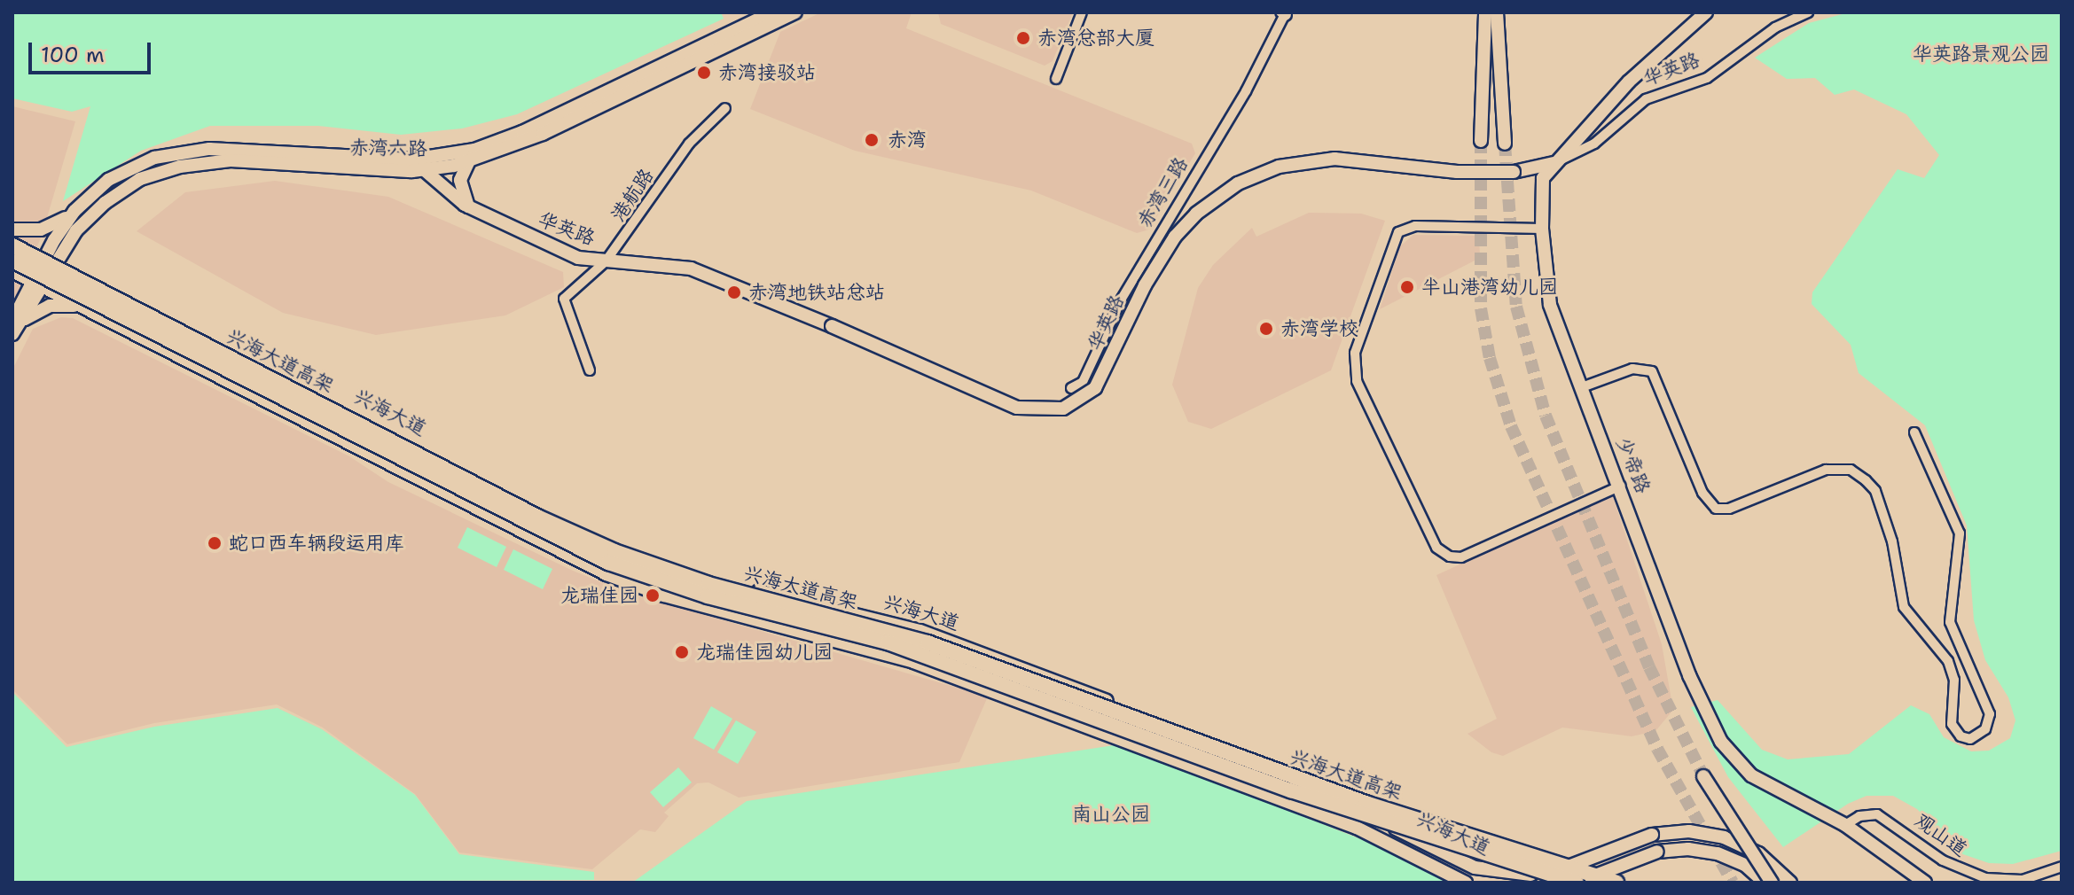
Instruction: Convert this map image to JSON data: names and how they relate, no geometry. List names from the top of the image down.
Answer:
{
  "streets": {
    "main road": ["兴海大道高架"],
    "street": [
      "华英路",
      "赤湾六路",
      "赤湾三路",
      "港航路",
      "兴海大道",
      "少帝路",
      "观山道"
    ]
  },
  "crossings": [
    ["华英路", "赤湾六路"],
    ["华英路", "港航路"],
    ["华英路", "少帝路"],
    ["赤湾六路", "兴海大道"],
    ["少帝路", "观山道"]
  ],
  "parks": ["华英路景观公园", "南山公园"],
  "places": [
    "赤湾总部大厦",
    "赤湾接驳站",
    "赤湾",
    "半山港湾幼儿园",
    "赤湾地铁站总站",
    "赤湾学校",
    "蛇口西车辆段运用库",
    "龙瑞佳园",
    "龙瑞佳园幼儿园"
  ],
  "scale_bar": "100 m"
}
